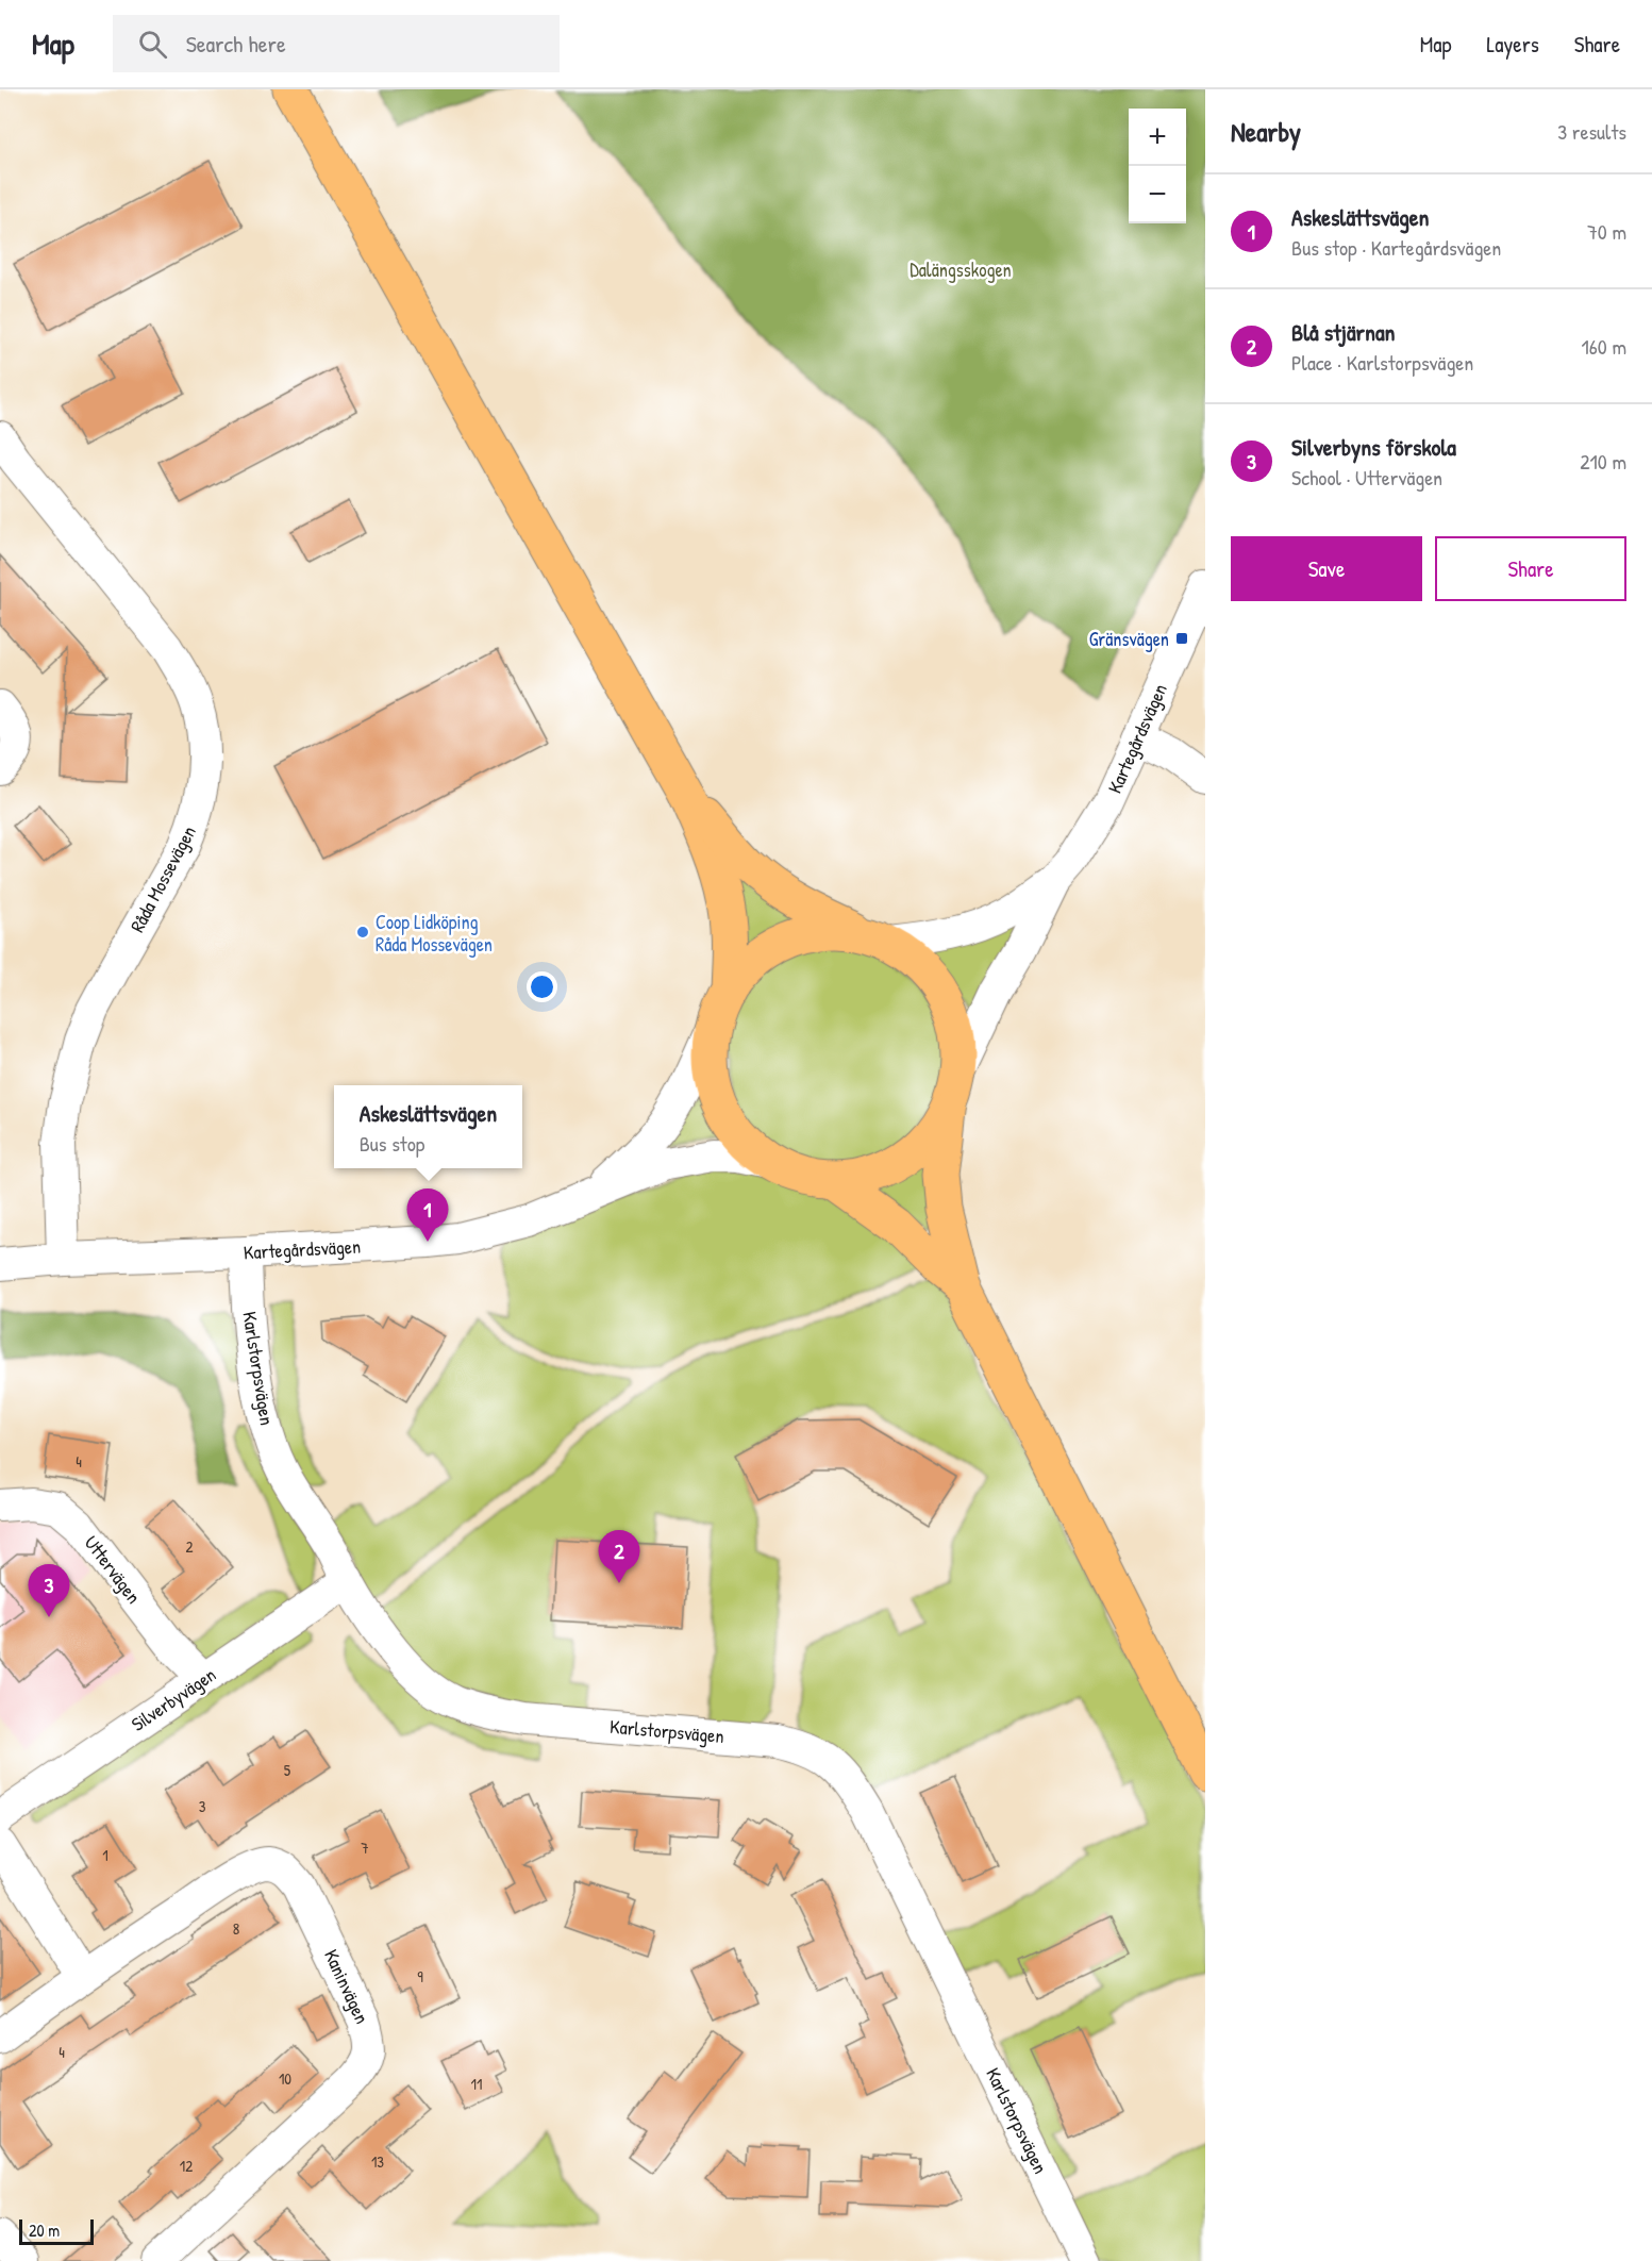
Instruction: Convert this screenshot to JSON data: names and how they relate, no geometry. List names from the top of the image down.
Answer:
{
  "streets": {
    "street": [
      "Kartegårdsvägen",
      "Råda Mossevägen",
      "Karlstorpsvägen",
      "Uttervägen",
      "Silverbyvägen",
      "Kaninvägen"
    ]
  },
  "crossings": [
    ["Kartegårdsvägen", "Råda Mossevägen"],
    ["Kartegårdsvägen", "Karlstorpsvägen"],
    ["Karlstorpsvägen", "Silverbyvägen"],
    ["Uttervägen", "Silverbyvägen"]
  ],
  "parks": ["Dalängsskogen"],
  "places": {
    "transit": ["Gränsvägen"],
    "other": ["Coop Lidköping Råda Mossevägen"]
  },
  "house_numbers": [
    "4",
    "2",
    "5",
    "3",
    "7",
    "1",
    "8",
    "9",
    "4",
    "10",
    "11",
    "13",
    "12"
  ],
  "scale_bar": "20 m",
  "page": {
    "header": "Map",
    "search": "Search here",
    "nav": ["Map", "Layers", "Share"],
    "heading": ["Nearby", "3 results"],
    "map_buttons": ["+", "−"],
    "list": [
      {
        "mark": "1",
        "name": "Askeslättsvägen",
        "note": "Bus stop · Kartegårdsvägen",
        "value": "70 m"
      },
      {
        "mark": "2",
        "name": "Blå stjärnan",
        "note": "Place · Karlstorpsvägen",
        "value": "160 m"
      },
      {
        "mark": "3",
        "name": "Silverbyns förskola",
        "note": "School · Uttervägen",
        "value": "210 m"
      }
    ],
    "buttons": ["Save", "Share"],
    "popup": ["Askeslättsvägen", "Bus stop"],
    "pins": ["1", "2", "3"],
    "scale": "20 m"
  }
}
